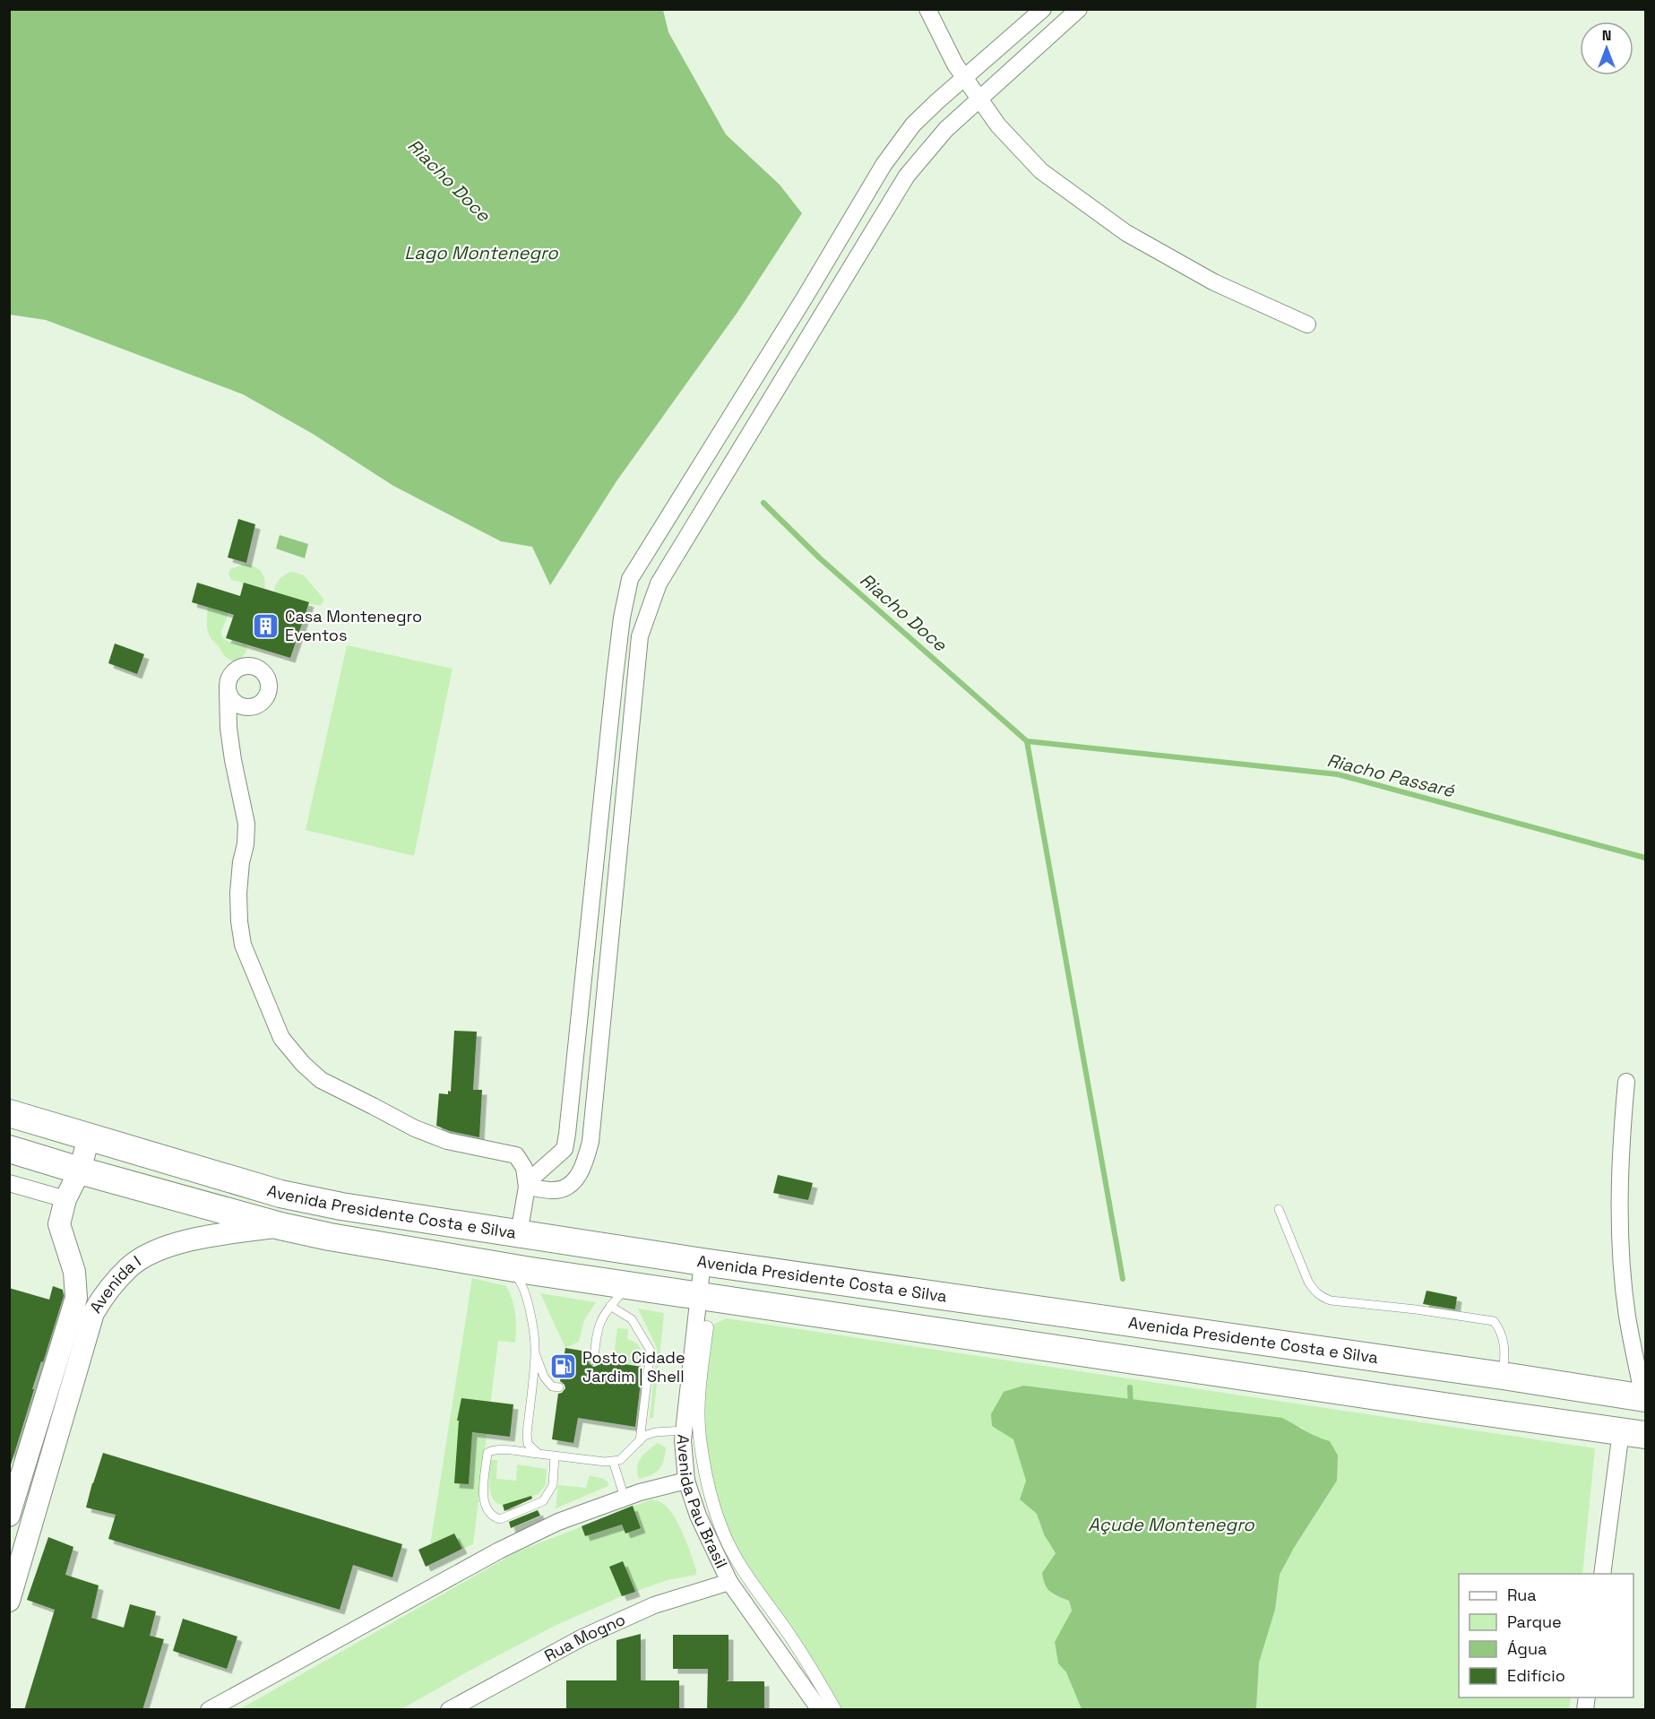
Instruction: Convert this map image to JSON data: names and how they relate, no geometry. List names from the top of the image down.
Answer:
{
  "streets": {
    "main road": ["Avenida Presidente Costa e Silva"],
    "street": ["Avenida I", "Avenida Pau Brasil", "Rua Mogno"]
  },
  "crossings": [
    ["Avenida Presidente Costa e Silva", "Avenida I"],
    ["Avenida Presidente Costa e Silva", "Avenida Pau Brasil"],
    ["Avenida Pau Brasil", "Rua Mogno"]
  ],
  "water": [
    "Riacho Doce",
    "Lago Montenegro",
    "Riacho Passaré",
    "Açude Montenegro"
  ],
  "places": {
    "building": ["Casa Montenegro Eventos"],
    "fuel station": ["Posto Cidade Jardim | Shell"]
  },
  "legend": [
    "Rua",
    "Parque",
    "Água",
    "Edifício"
  ],
  "north": "top"
}
